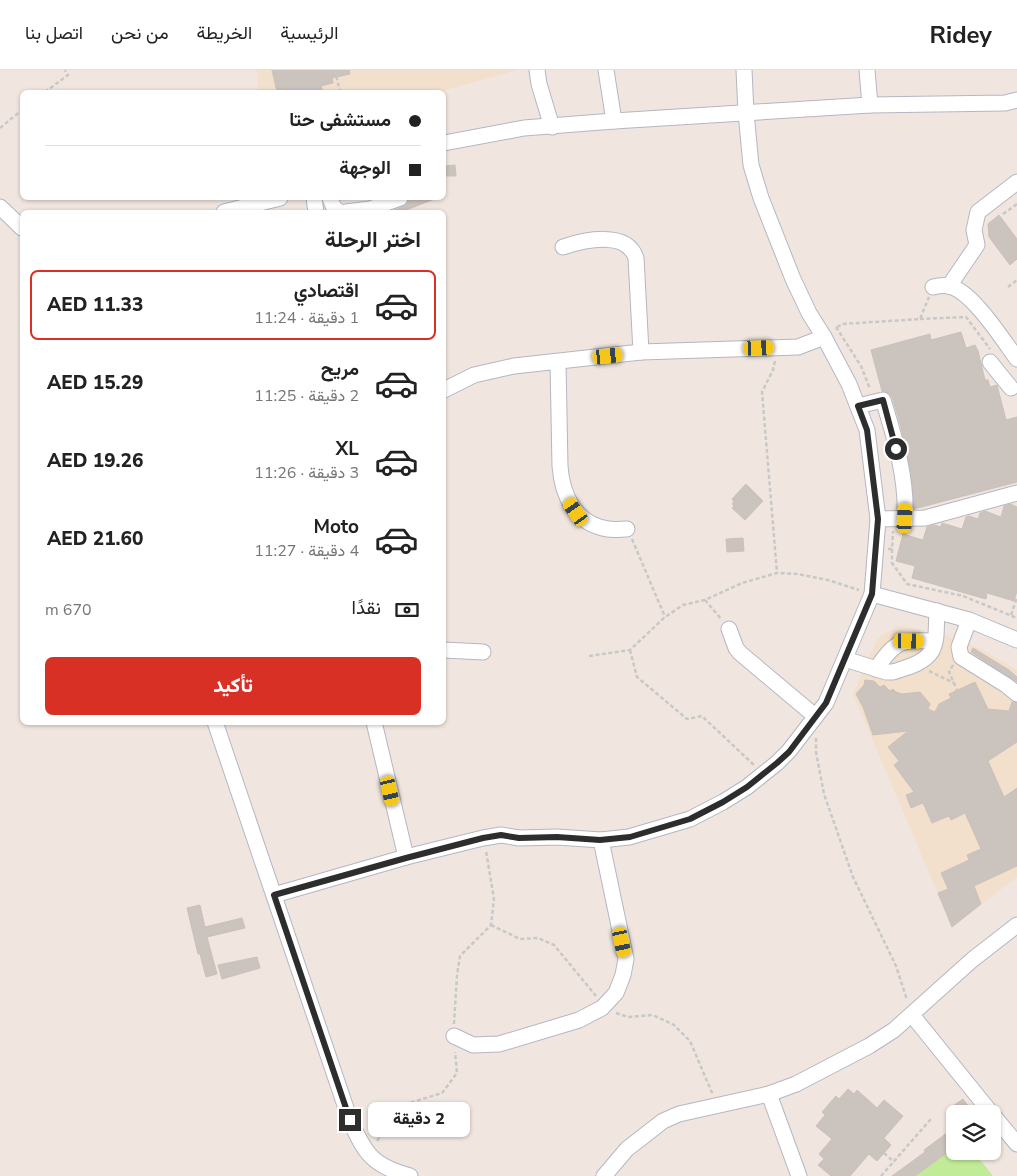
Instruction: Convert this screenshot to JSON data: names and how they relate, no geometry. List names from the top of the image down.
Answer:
{
  "page": {
    "header": "Ridey",
    "nav": [
      "الرئيسية",
      "الخريطة",
      "من نحن",
      "اتصل بنا"
    ],
    "banner": ["مستشفى حتا", "الوجهة"],
    "heading": "اختر الرحلة",
    "list": [
      {
        "name": "اقتصادي",
        "note": "1 دقيقة · 11:24",
        "value": "AED 11.33"
      },
      {
        "name": "مريح",
        "note": "2 دقيقة · 11:25",
        "value": "AED 15.29"
      },
      {
        "name": "XL",
        "note": "3 دقيقة · 11:26",
        "value": "AED 19.26"
      },
      {
        "name": "Moto",
        "note": "4 دقيقة · 11:27",
        "value": "AED 21.60"
      }
    ],
    "pay": ["نقدًا", "670 m"],
    "buttons": "تأكيد",
    "bubble": "2 دقيقة"
  }
}
